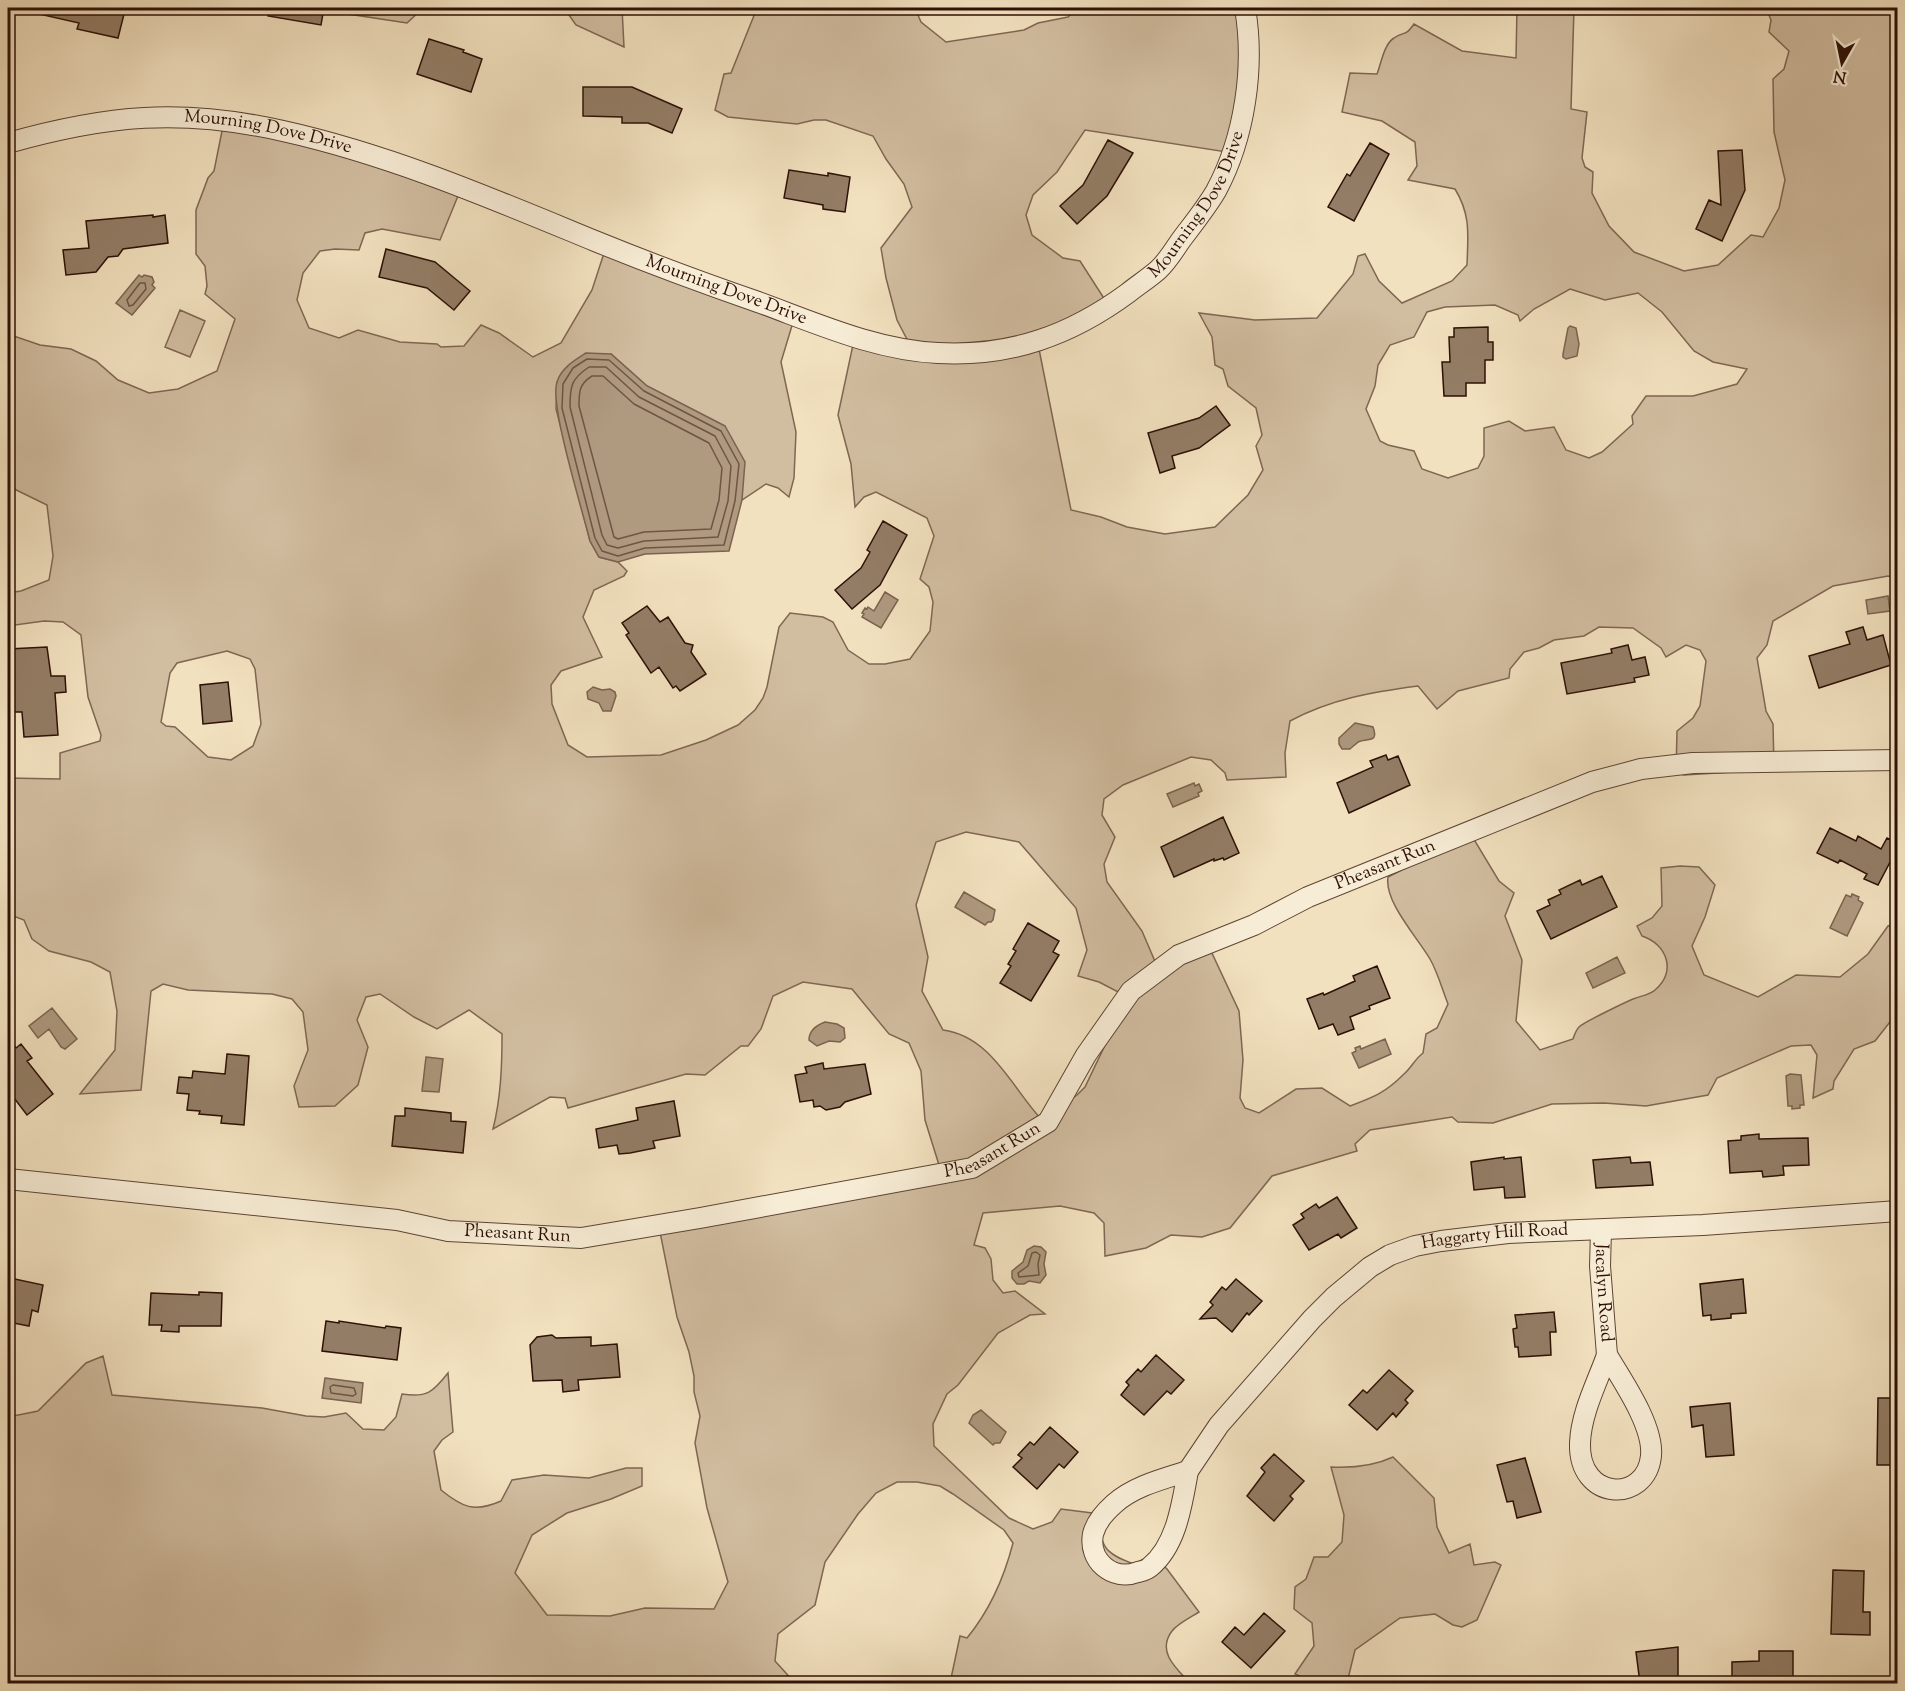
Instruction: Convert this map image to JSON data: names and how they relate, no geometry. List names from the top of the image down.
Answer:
{
  "streets": {
    "street": [
      "Mourning Dove Drive",
      "Pheasant Run",
      "Haggarty Hill Road",
      "Jacalyn Road"
    ]
  },
  "crossings": [
    ["Haggarty Hill Road", "Jacalyn Road"]
  ],
  "north": "bottom"
}
